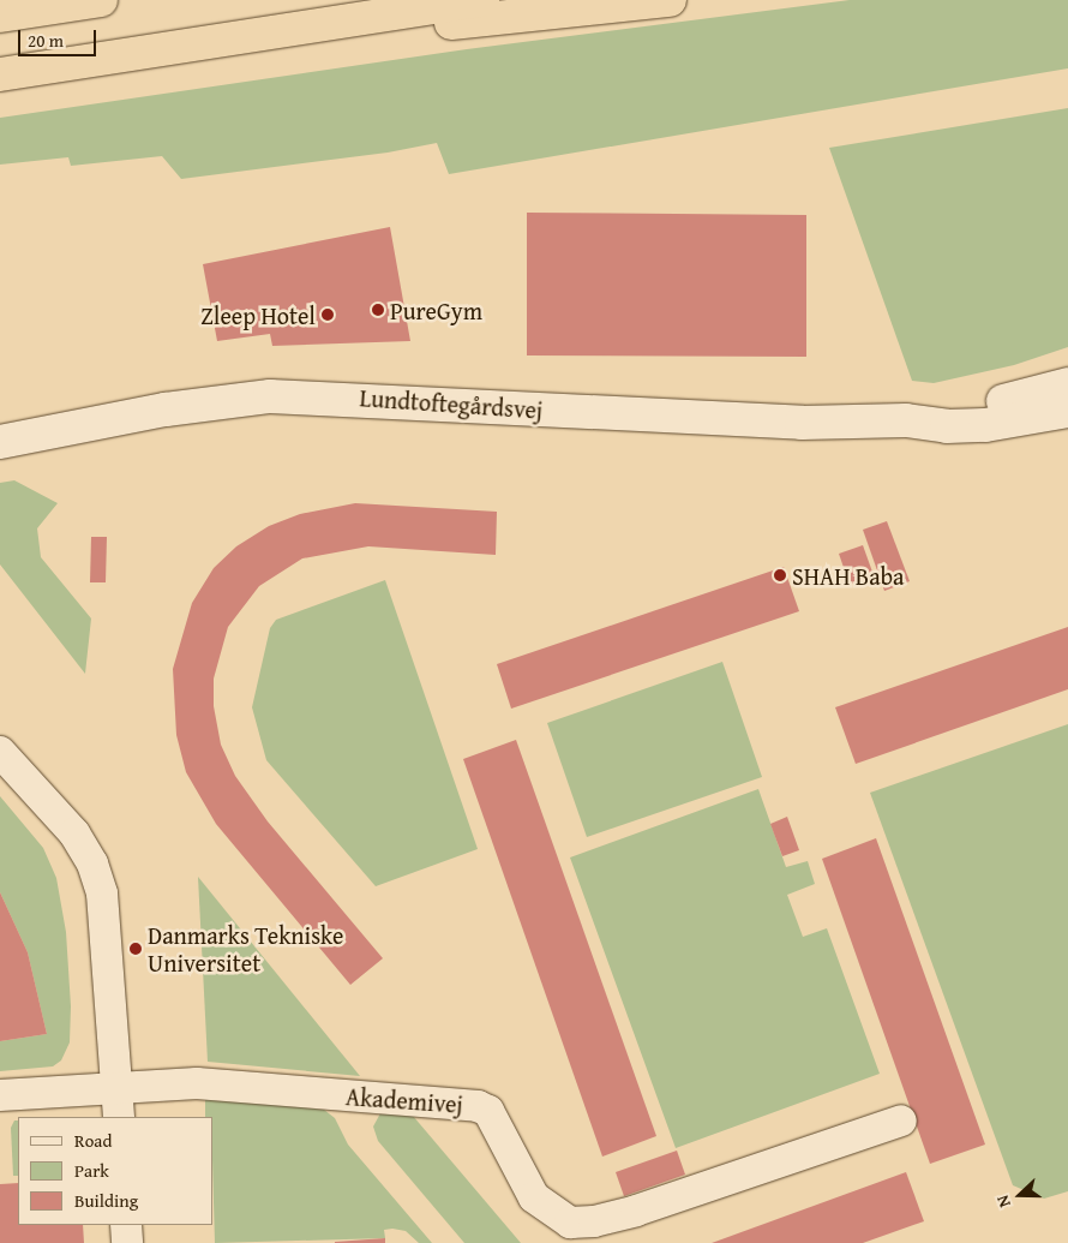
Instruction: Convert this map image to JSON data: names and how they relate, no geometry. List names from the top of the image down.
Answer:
{
  "streets": {
    "street": ["Lundtoftegårdsvej", "Akademivej"]
  },
  "places": [
    "PureGym",
    "Zleep Hotel",
    "SHAH Baba",
    "Danmarks Tekniske Universitet"
  ],
  "legend": ["Road", "Park", "Building"],
  "scale_bar": "20 m",
  "north": "left"
}
